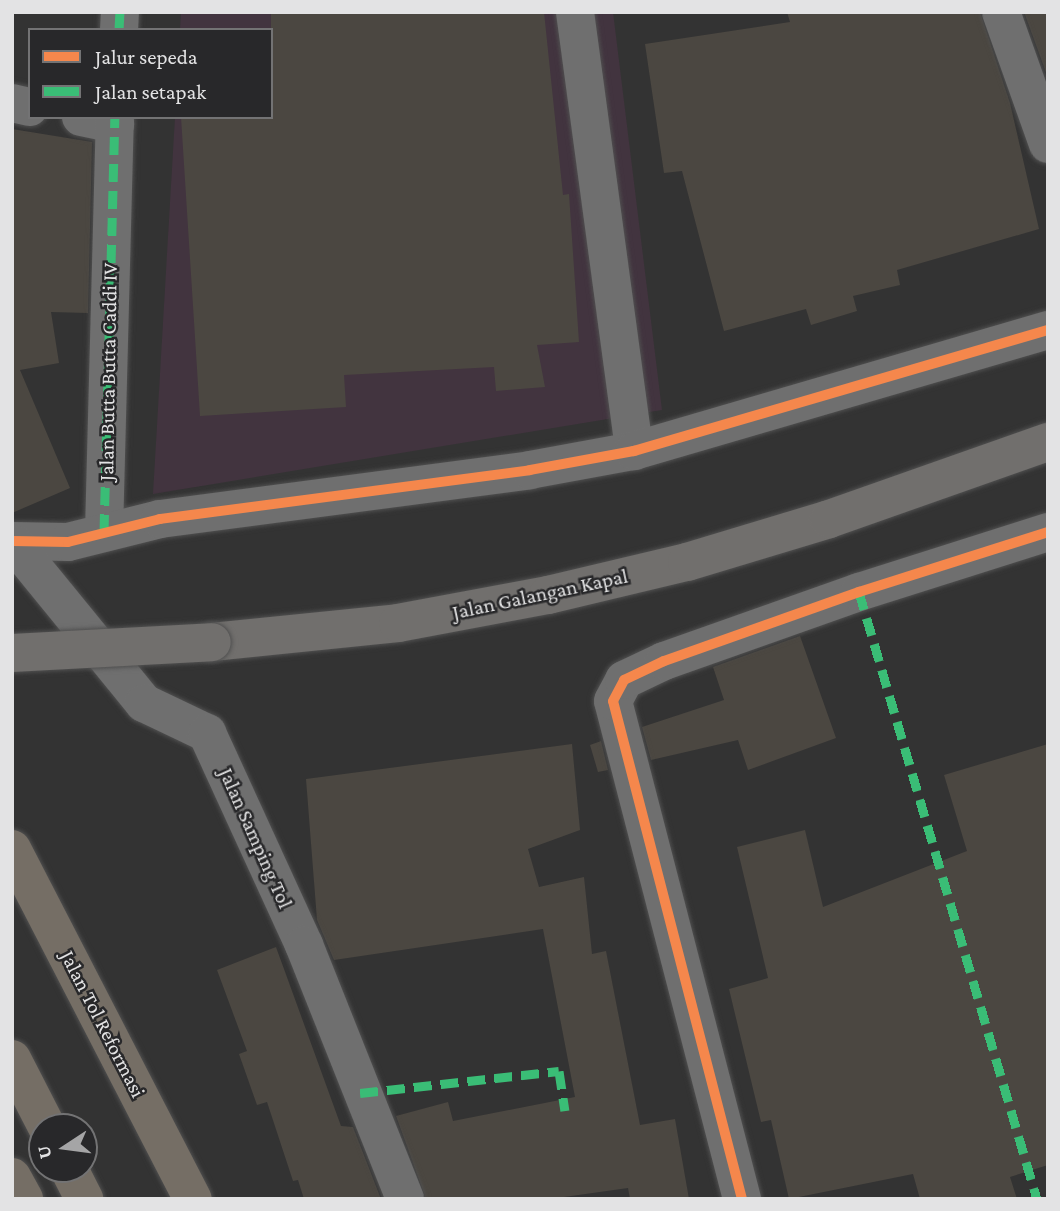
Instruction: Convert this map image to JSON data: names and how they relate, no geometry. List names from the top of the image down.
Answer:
{
  "streets": {
    "highway": ["Jalan Tol Reformasi"],
    "main road": ["Jalan Galangan Kapal"],
    "street": ["Jalan Butta Butta Caddi IV", "Jalan Samping Tol"]
  },
  "legend": ["Jalur sepeda", "Jalan setapak"],
  "north": "left"
}
